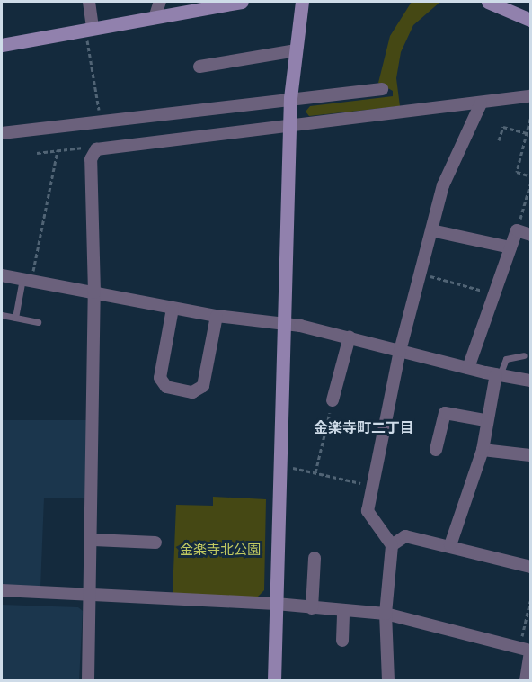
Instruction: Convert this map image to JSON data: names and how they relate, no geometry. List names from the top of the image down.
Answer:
{
  "districts": ["金楽寺町二丁目"],
  "parks": ["金楽寺北公園"]
}
